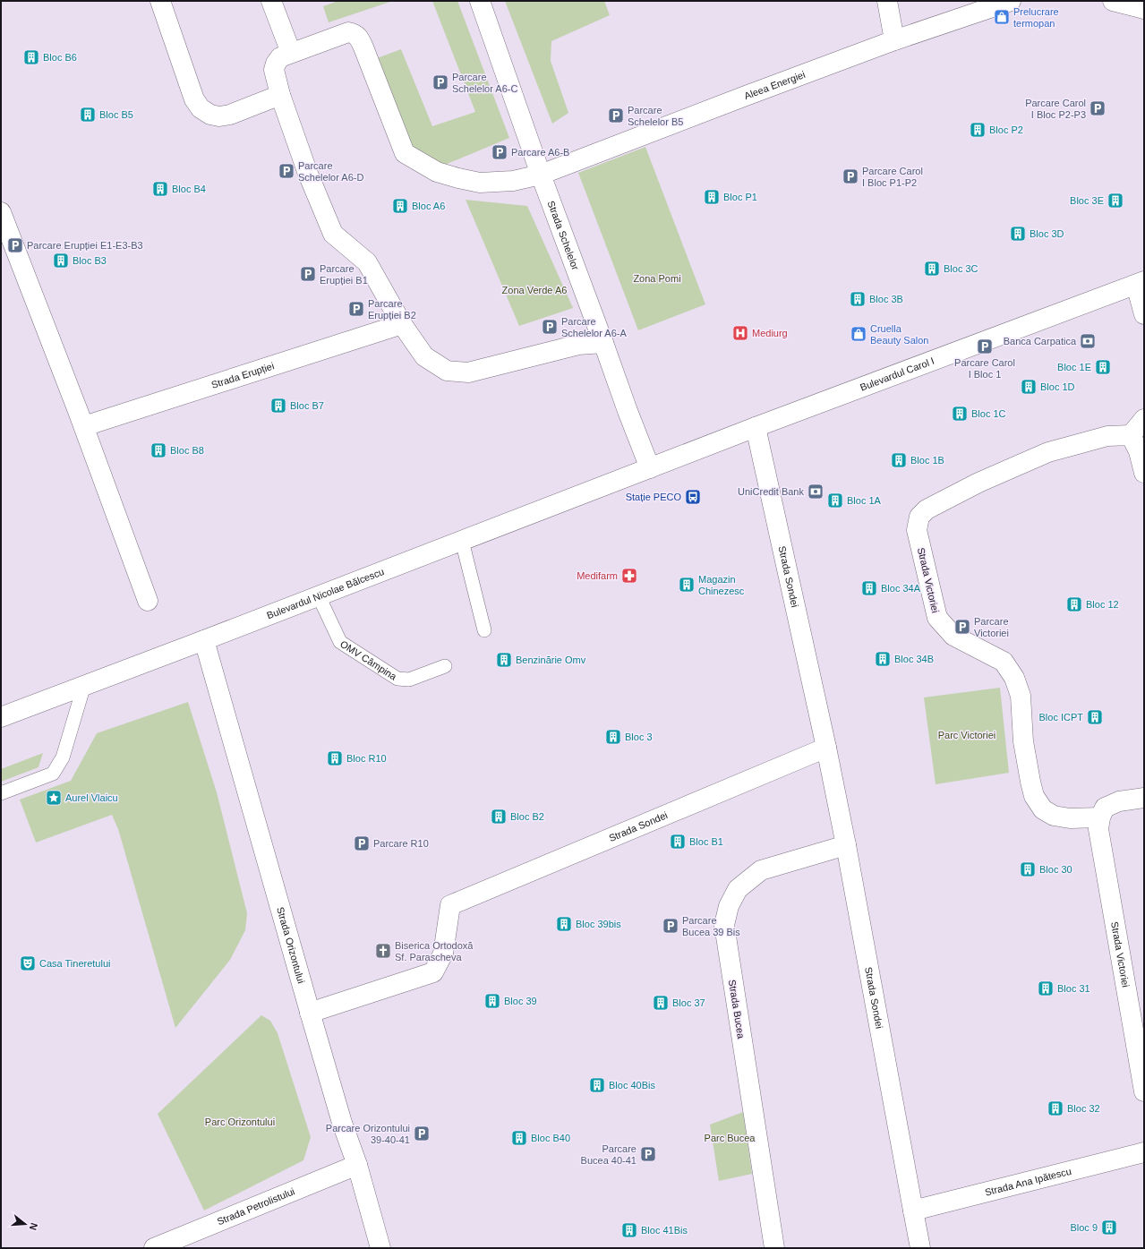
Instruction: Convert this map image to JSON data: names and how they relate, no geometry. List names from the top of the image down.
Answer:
{
  "streets": {
    "street": [
      "Aleea Energiei",
      "Strada Schelelor",
      "Bulevardul Carol I",
      "Strada Erupției",
      "Strada Sondei",
      "Strada Victoriei",
      "Bulevardul Nicolae Bălcescu",
      "Strada Orizontului",
      "Strada Bucea",
      "Strada Ana Ipătescu",
      "Strada Petrolistului"
    ],
    "lane": ["OMV Câmpina"]
  },
  "crossings": [
    ["Aleea Energiei", "Strada Schelelor"],
    ["Aleea Energiei", "Strada Erupției"],
    ["Strada Schelelor", "Bulevardul Carol I"],
    ["Strada Schelelor", "Bulevardul Nicolae Bălcescu"],
    ["Bulevardul Carol I", "Strada Sondei"],
    ["Bulevardul Carol I", "Bulevardul Nicolae Bălcescu"],
    ["Strada Sondei", "Strada Orizontului"],
    ["Strada Sondei", "Strada Bucea"],
    ["Strada Sondei", "Strada Ana Ipătescu"],
    ["Bulevardul Nicolae Bălcescu", "OMV Câmpina"],
    ["Bulevardul Nicolae Bălcescu", "Strada Orizontului"],
    ["Strada Orizontului", "Strada Petrolistului"]
  ],
  "parks": [
    "Zona Pomi",
    "Zona Verde A6",
    "Parc Victoriei",
    "Parc Orizontului",
    "Parc Bucea"
  ],
  "places": {
    "shop": ["Prelucrare termopan", "Cruella Beauty Salon"],
    "building": [
      "Bloc B6",
      "Bloc B5",
      "Bloc P2",
      "Bloc B4",
      "Bloc P1",
      "Bloc 3E",
      "Bloc A6",
      "Bloc 3D",
      "Bloc B3",
      "Bloc 3C",
      "Bloc 3B",
      "Bloc 1E",
      "Bloc 1D",
      "Bloc B7",
      "Bloc 1C",
      "Bloc B8",
      "Bloc 1B",
      "Bloc 1A",
      "Magazin Chinezesc",
      "Bloc 34A",
      "Bloc 12",
      "Bloc 34B",
      "Benzinărie Omv",
      "Bloc ICPT",
      "Bloc 3",
      "Bloc R10",
      "Bloc B2",
      "Bloc B1",
      "Bloc 30",
      "Bloc 39bis",
      "Bloc 31",
      "Bloc 39",
      "Bloc 37",
      "Bloc 40Bis",
      "Bloc 32",
      "Bloc B40",
      "Bloc 9",
      "Bloc 41Bis"
    ],
    "parking": [
      "Parcare Schelelor A6-C",
      "Parcare Carol I Bloc P2-P3",
      "Parcare Schelelor B5",
      "Parcare A6-B",
      "Parcare Schelelor A6-D",
      "Parcare Carol I Bloc P1-P2",
      "Parcare Erupției E1-E3-B3",
      "Parcare Erupției B1",
      "Parcare Erupției B2",
      "Parcare Schelelor A6-A",
      "Parcare Carol I Bloc 1",
      "Parcare Victoriei",
      "Parcare R10",
      "Parcare Bucea 39 Bis",
      "Parcare Orizontului 39-40-41",
      "Parcare Bucea 40-41"
    ],
    "hospital": ["Mediurg"],
    "bank": ["Banca Carpatica", "UniCredit Bank"],
    "bus stop": ["Stație PECO"],
    "pharmacy": ["Medifarm"],
    "place": ["Aurel Vlaicu"],
    "church": ["Biserica Ortodoxă Sf. Parascheva"],
    "theatre": ["Casa Tineretului"]
  },
  "north": "right"
}
